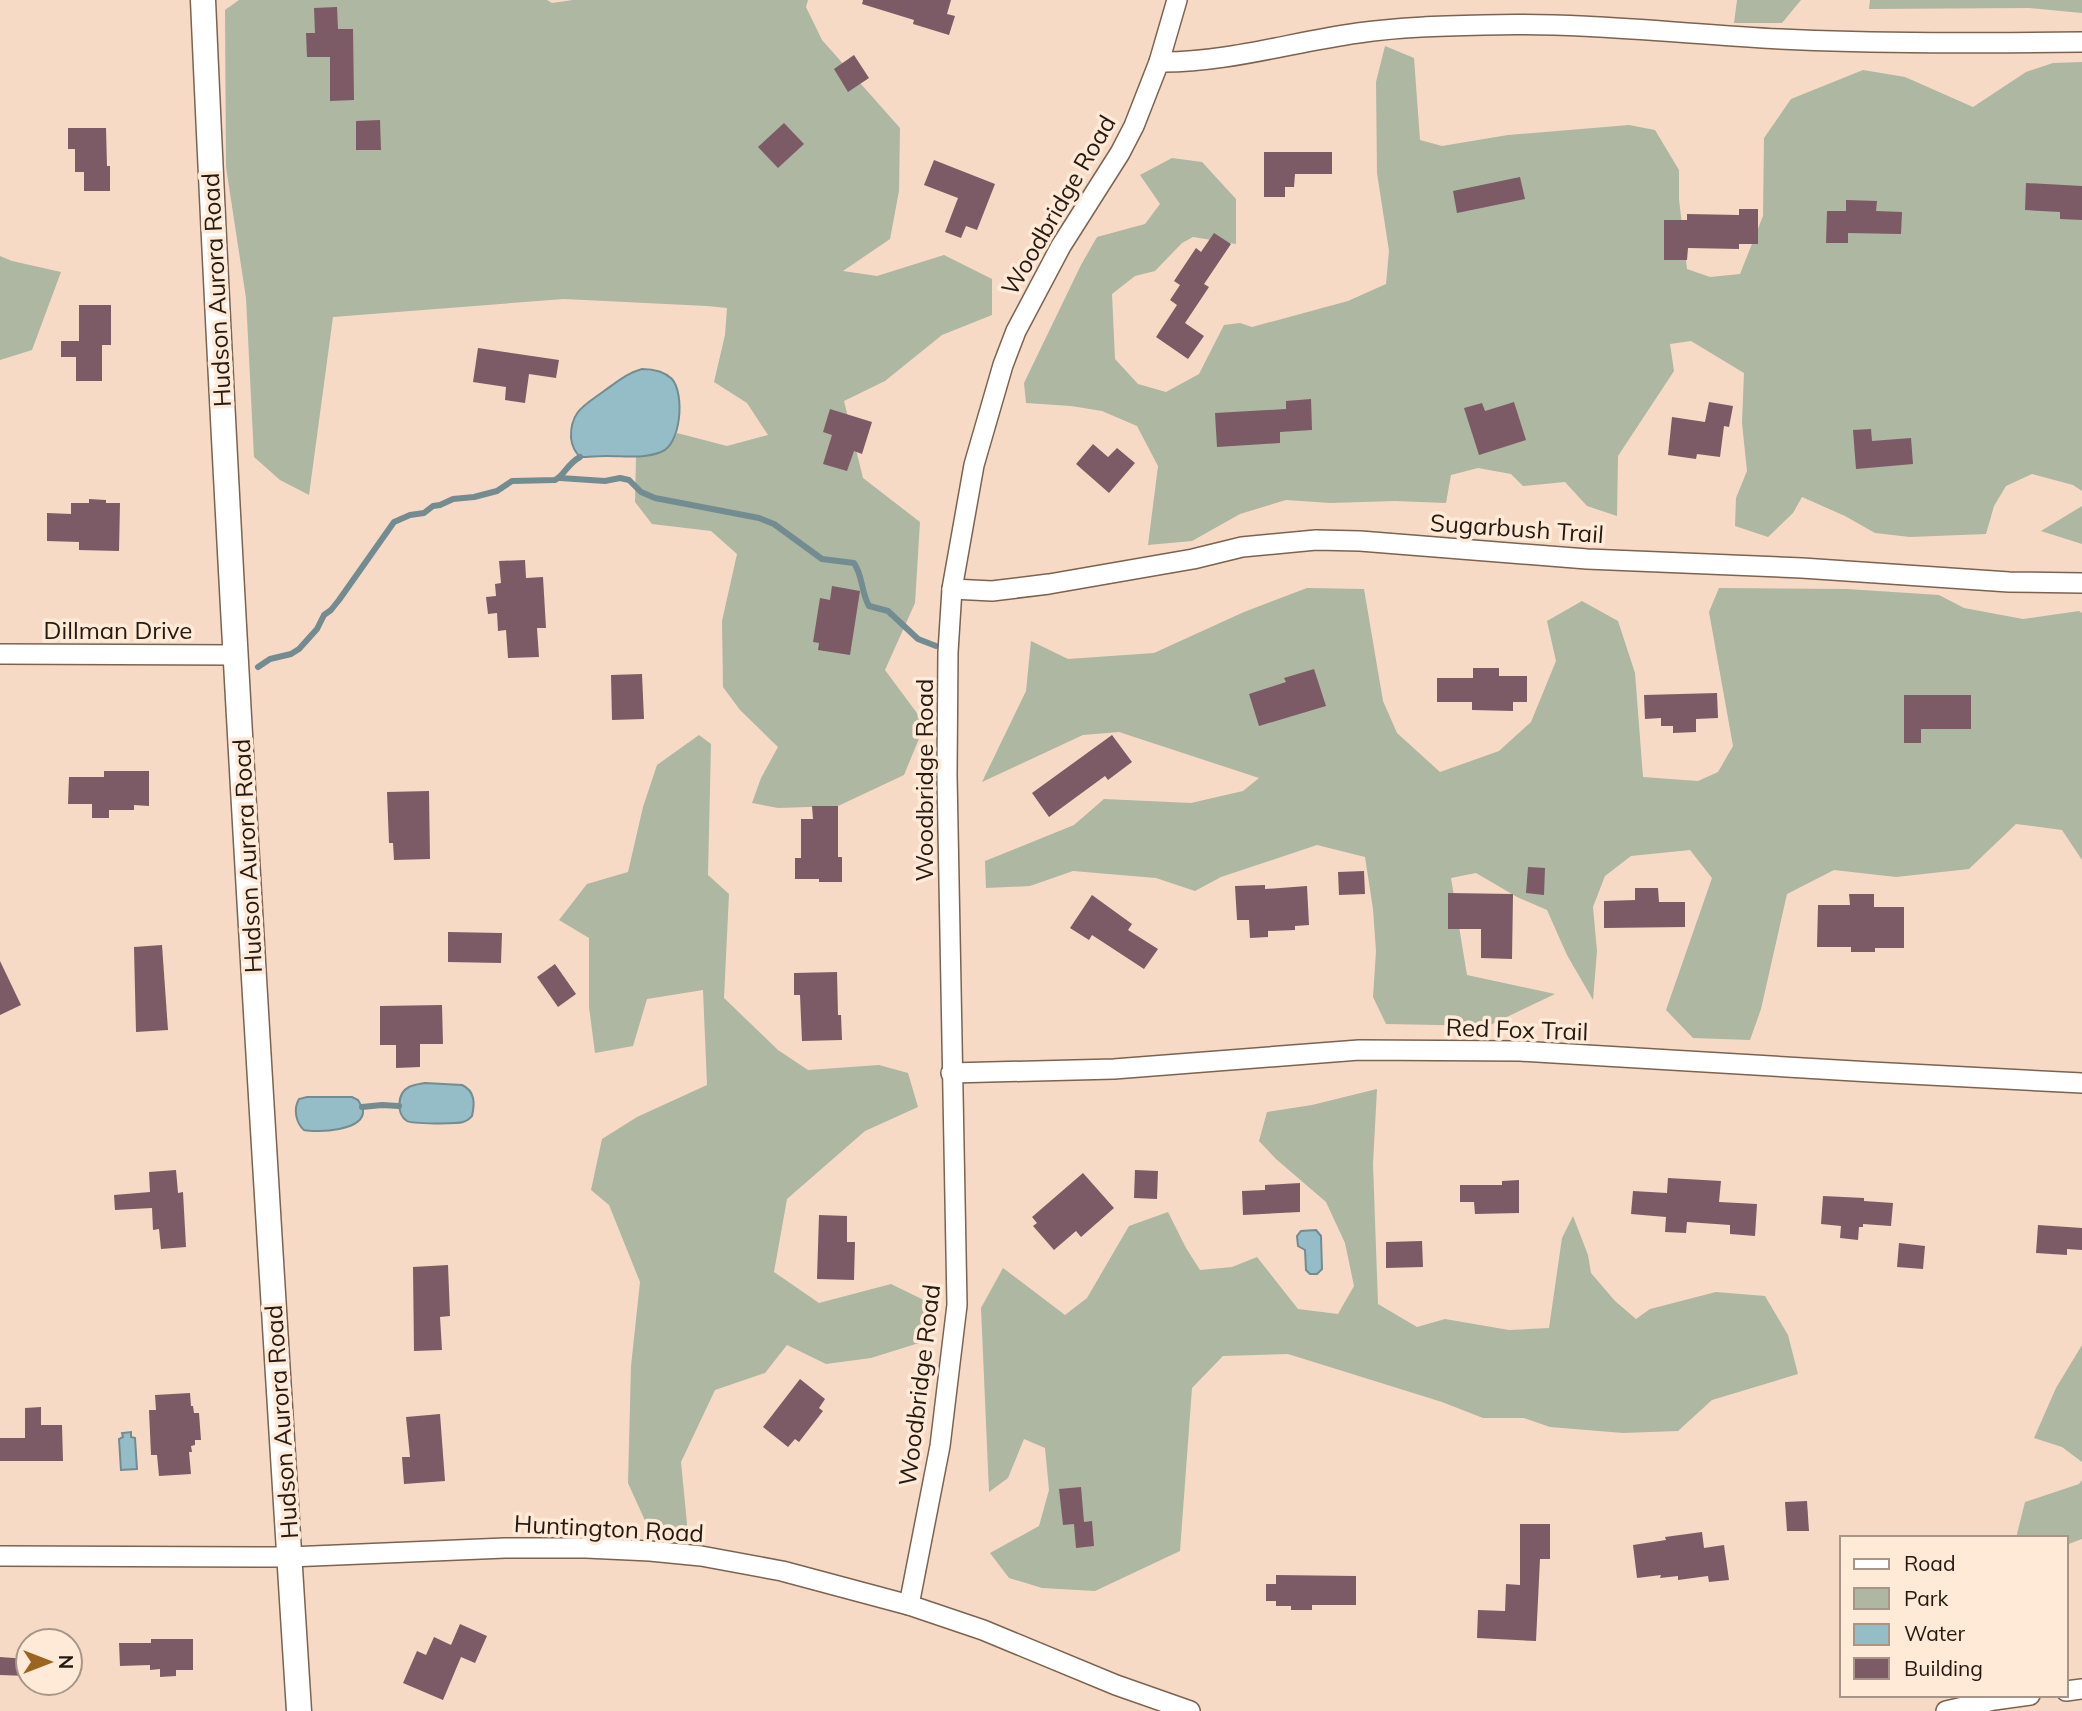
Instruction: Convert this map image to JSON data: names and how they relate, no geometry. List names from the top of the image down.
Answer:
{
  "streets": {
    "street": [
      "Woodbridge Road",
      "Hudson Aurora Road",
      "Sugarbush Trail",
      "Dillman Drive",
      "Red Fox Trail",
      "Huntington Road"
    ]
  },
  "crossings": [
    ["Woodbridge Road", "Sugarbush Trail"],
    ["Woodbridge Road", "Red Fox Trail"],
    ["Woodbridge Road", "Huntington Road"],
    ["Hudson Aurora Road", "Dillman Drive"],
    ["Hudson Aurora Road", "Huntington Road"]
  ],
  "legend": [
    "Road",
    "Park",
    "Water",
    "Building"
  ],
  "north": "right"
}
